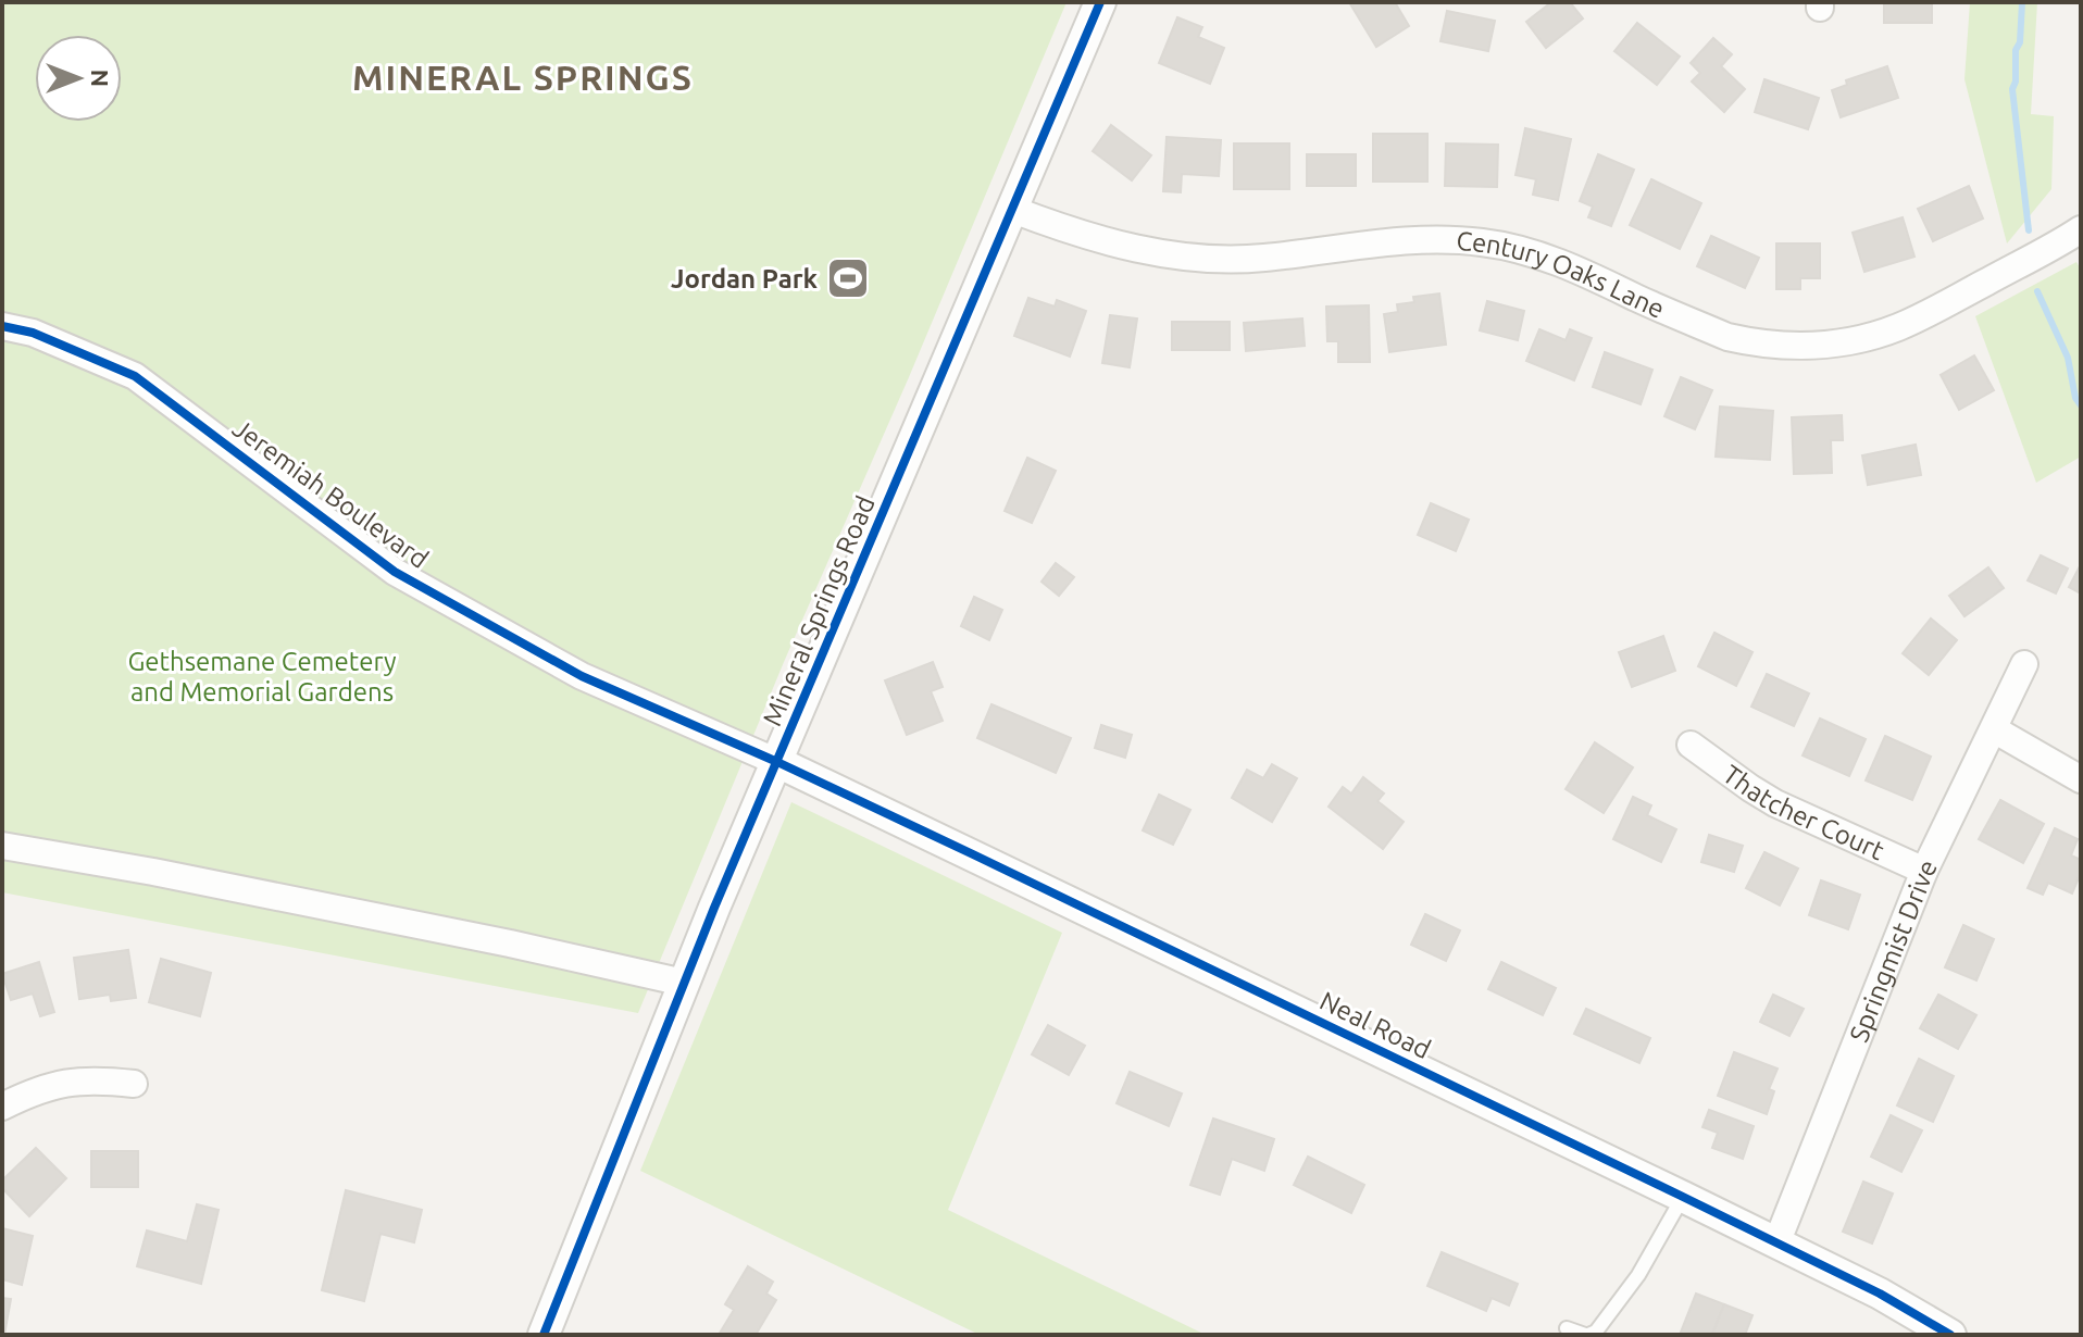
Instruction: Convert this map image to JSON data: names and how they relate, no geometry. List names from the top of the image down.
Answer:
{
  "streets": {
    "street": [
      "Century Oaks Lane",
      "Jeremiah Boulevard",
      "Mineral Springs Road",
      "Thatcher Court",
      "Springmist Drive",
      "Neal Road"
    ]
  },
  "crossings": [
    ["Century Oaks Lane", "Mineral Springs Road"],
    ["Jeremiah Boulevard", "Mineral Springs Road"],
    ["Jeremiah Boulevard", "Neal Road"],
    ["Mineral Springs Road", "Neal Road"],
    ["Thatcher Court", "Springmist Drive"],
    ["Springmist Drive", "Neal Road"]
  ],
  "districts": ["MINERAL SPRINGS"],
  "parks": ["Gethsemane Cemetery and Memorial Gardens"],
  "places": {
    "sports": ["Jordan Park"]
  },
  "north": "right"
}
